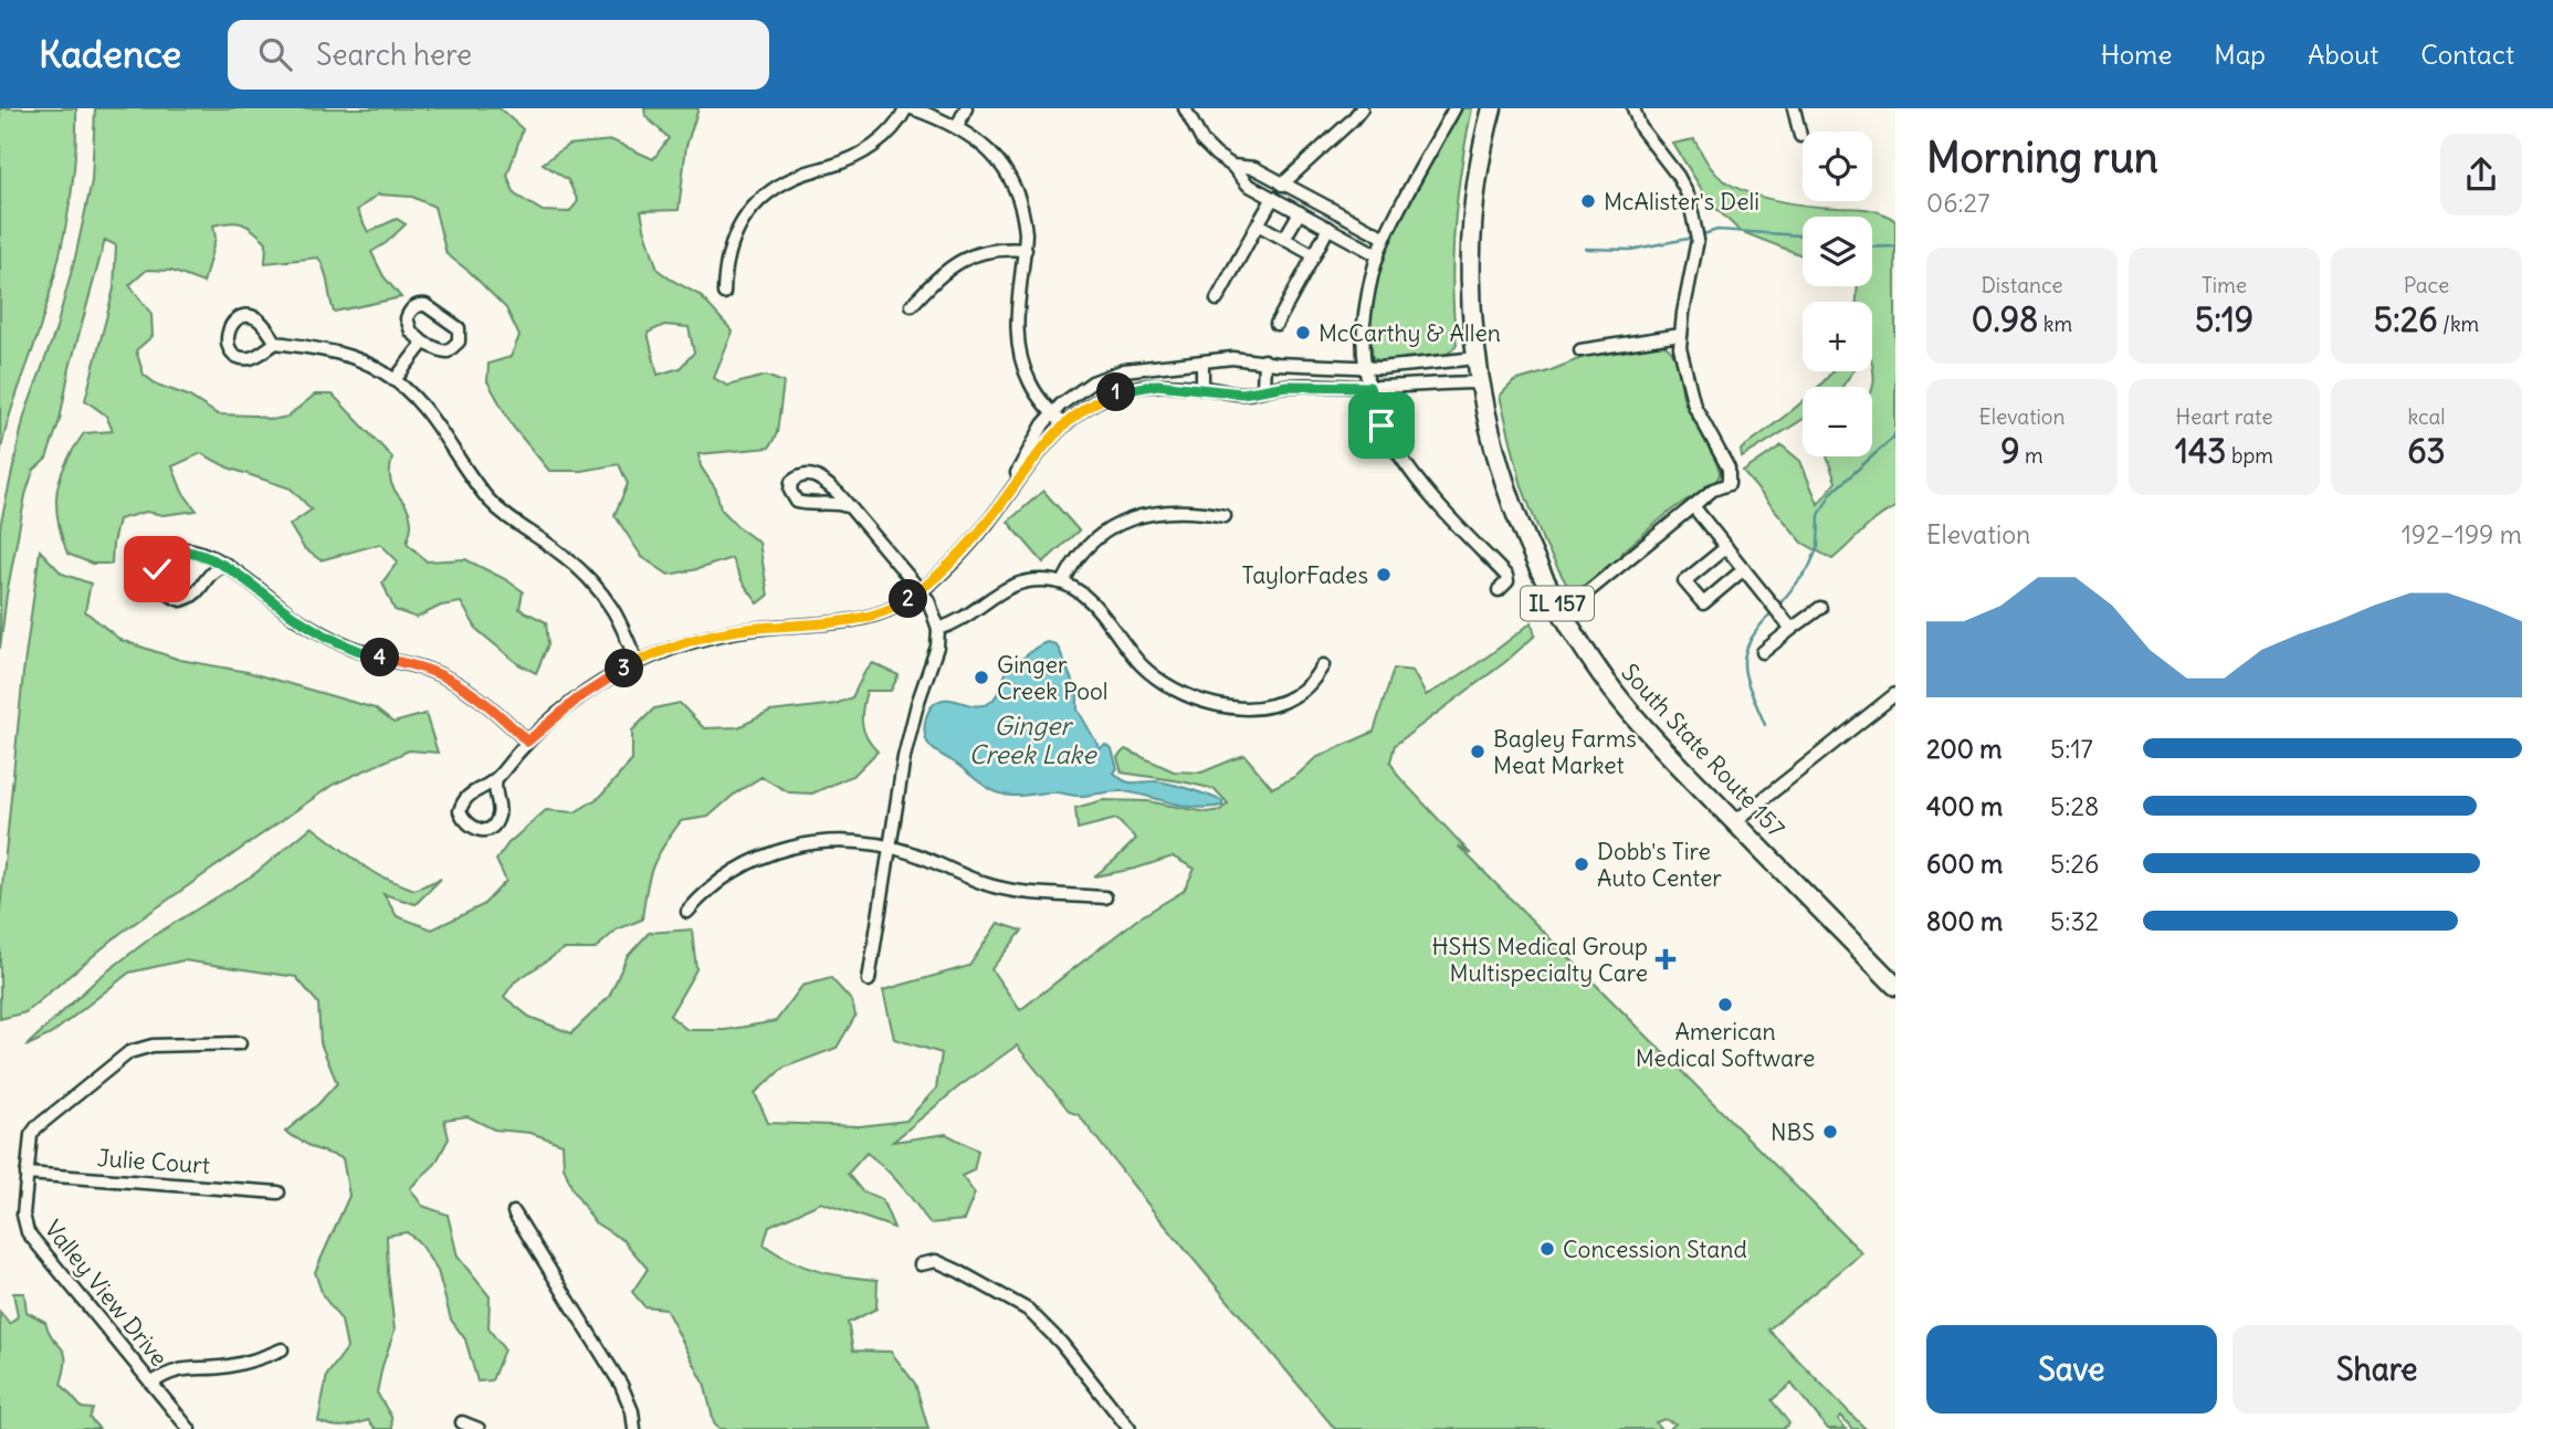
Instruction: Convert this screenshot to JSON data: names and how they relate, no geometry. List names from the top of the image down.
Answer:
{
  "streets": {
    "main road": ["IL 157", "South State Route 157"],
    "street": ["Julie Court", "Valley View Drive"]
  },
  "crossings": [
    ["Julie Court", "Valley View Drive"]
  ],
  "water": ["Ginger Creek Lake"],
  "places": {
    "other": [
      "McAlister's Deli",
      "McCarthy & Allen",
      "TaylorFades",
      "Ginger Creek Pool",
      "Bagley Farms Meat Market",
      "Dobb's Tire Auto Center",
      "American Medical Software",
      "NBS",
      "Concession Stand"
    ],
    "health": ["HSHS Medical Group Multispecialty Care"]
  },
  "page": {
    "header": "Kadence",
    "search": "Search here",
    "nav": [
      "Home",
      "Map",
      "About",
      "Contact"
    ],
    "heading": ["Morning run", "06:27"],
    "map_buttons": ["+", "−"],
    "stats": [
      ["Distance", "0.98 km"],
      ["Time", "5:19"],
      ["Pace", "5:26 /km"],
      ["Elevation", "9 m"],
      ["Heart rate", "143 bpm"],
      ["kcal", "63"]
    ],
    "pins": [
      "1",
      "2",
      "4",
      "3"
    ],
    "chart": ["Elevation", "192–199 m"],
    "list": [
      {
        "name": "200 m",
        "note": "5:17"
      },
      {
        "name": "400 m",
        "note": "5:28"
      },
      {
        "name": "600 m",
        "note": "5:26"
      },
      {
        "name": "800 m",
        "note": "5:32"
      }
    ],
    "buttons": ["Save", "Share"]
  }
}
